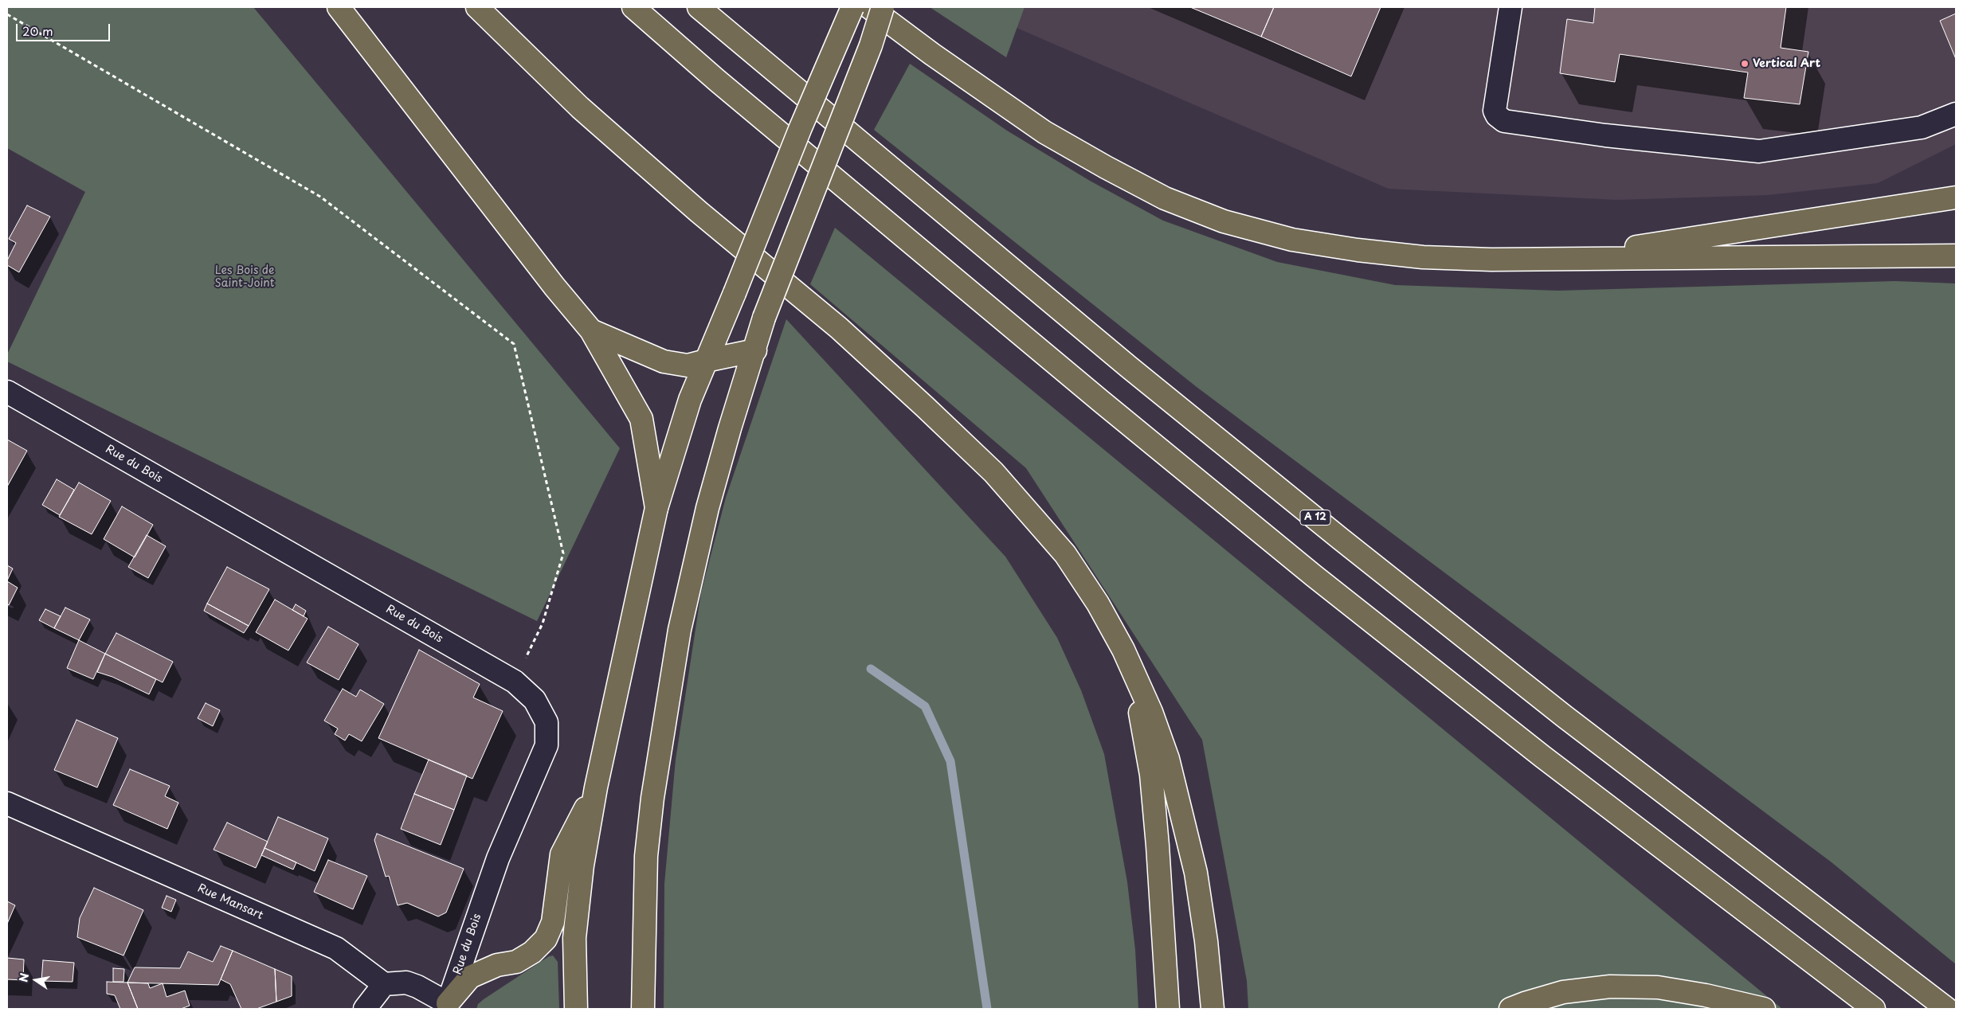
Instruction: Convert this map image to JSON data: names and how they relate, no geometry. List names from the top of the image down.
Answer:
{
  "streets": {
    "main road": ["A 12"],
    "street": ["Rue du Bois", "Rue Mansart"]
  },
  "parks": ["Les Bois de Saint-Joint"],
  "places": ["Vertical Art"],
  "scale_bar": "20 m",
  "north": "left"
}
